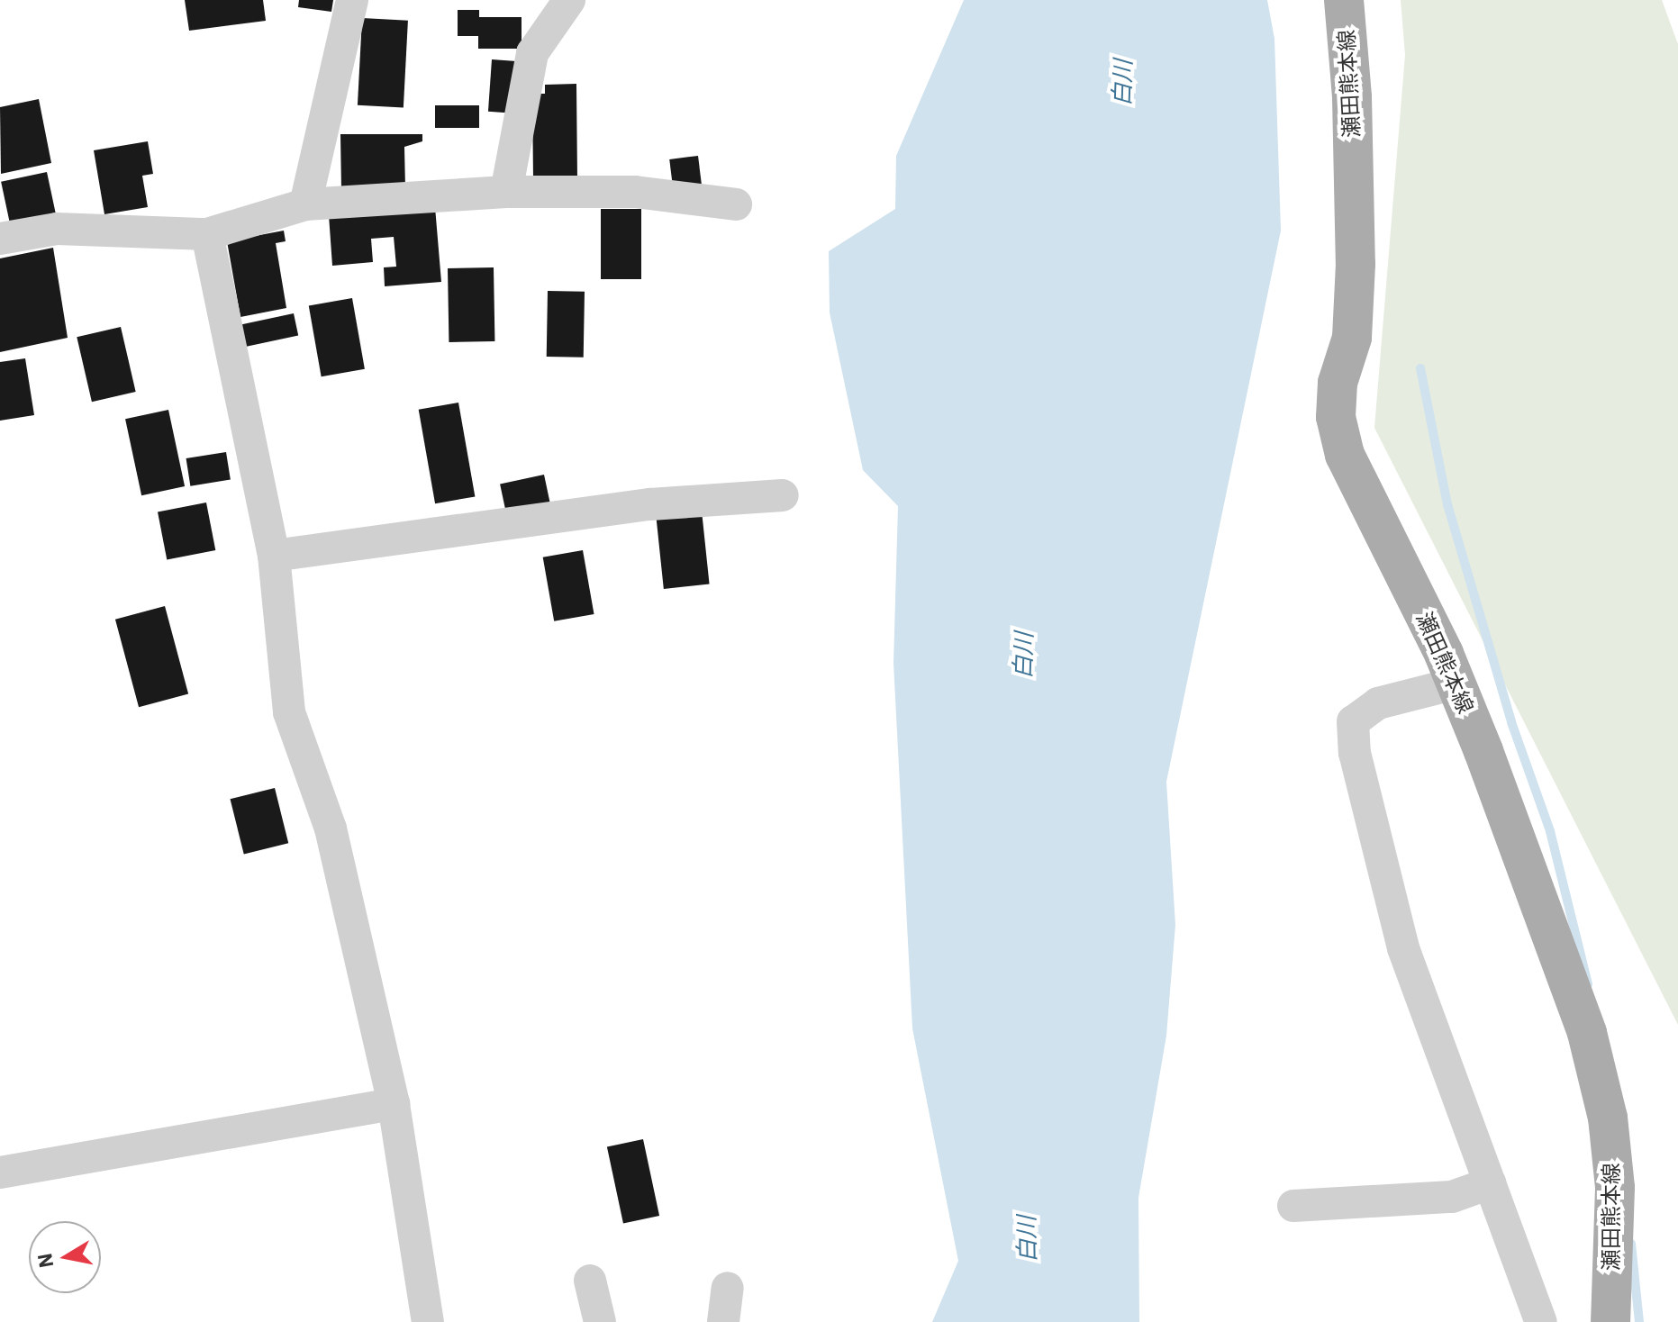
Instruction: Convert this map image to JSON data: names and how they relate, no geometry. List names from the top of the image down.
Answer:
{
  "streets": {
    "main road": ["瀬田熊本線"]
  },
  "water": ["白川"],
  "north": "left"
}
